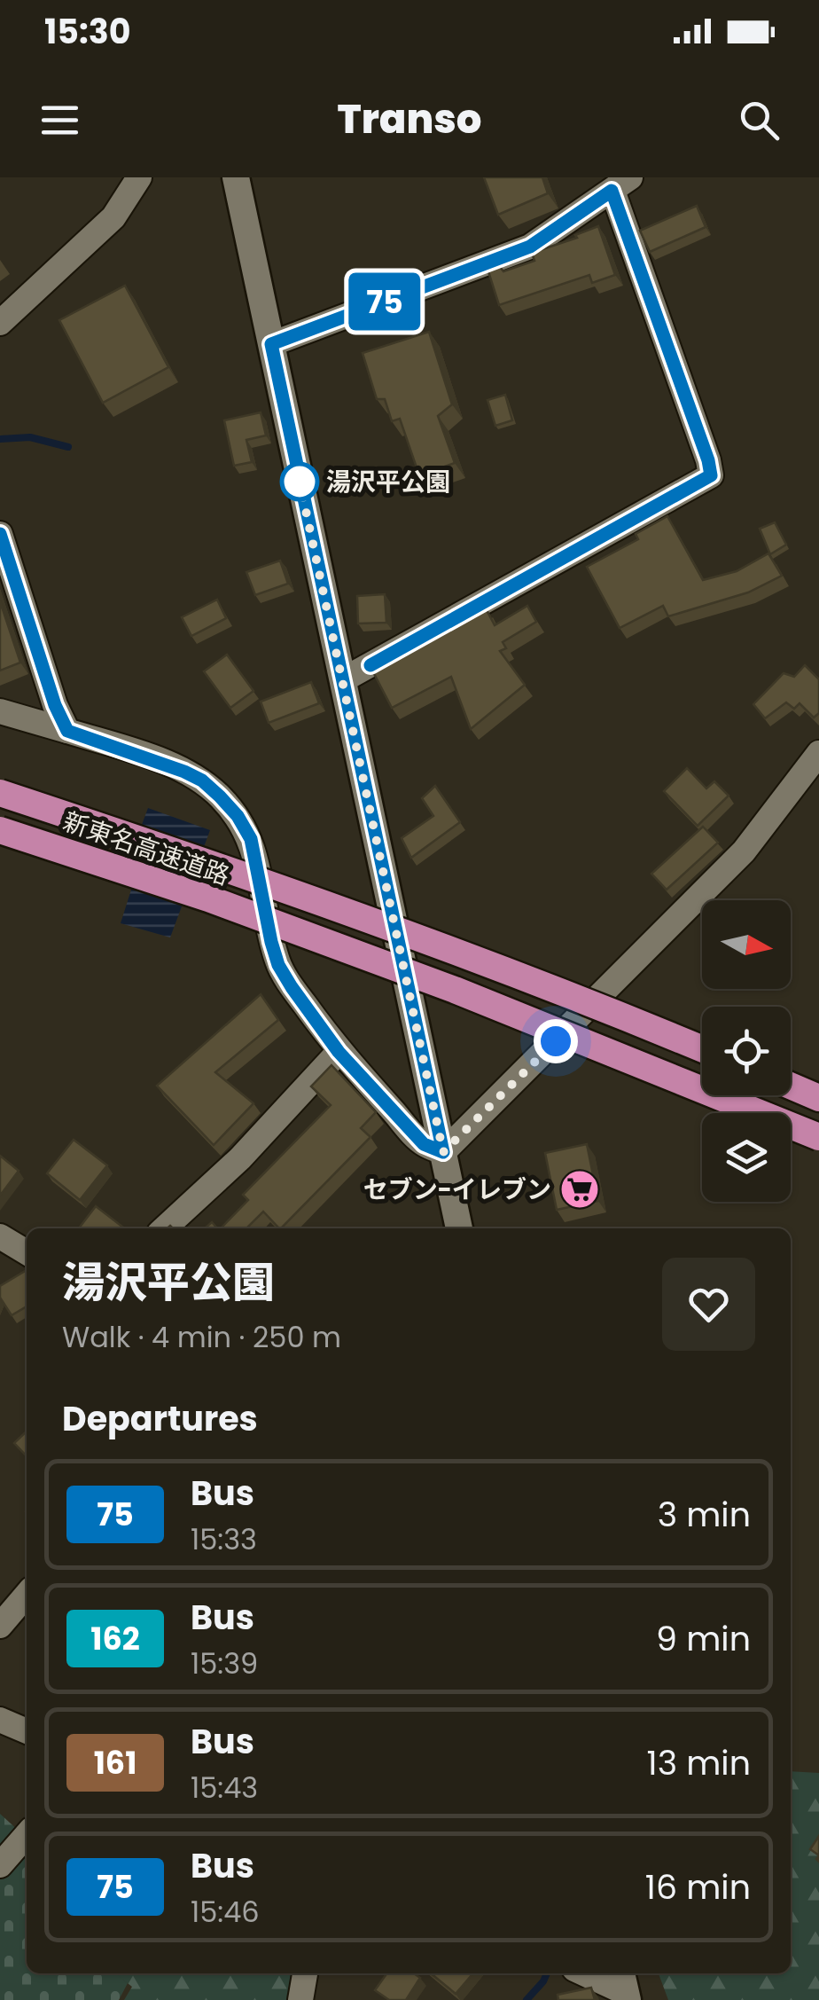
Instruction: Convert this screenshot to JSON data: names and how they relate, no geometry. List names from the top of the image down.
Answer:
{
  "streets": {
    "highway": ["新東名高速道路"]
  },
  "places": {
    "other": ["湯沢平公園"],
    "supermarket": ["セブン-イレブン"]
  },
  "lines": ["bus line 75"],
  "north": "right",
  "page": {
    "status": "15:30",
    "header": "Transo",
    "on_map": "75",
    "heading": [
      ["湯沢平公園", "Walk · 4 min · 250 m"],
      "Departures"
    ],
    "list": [
      {
        "mark": "75",
        "name": "Bus",
        "note": "15:33",
        "value": "3 min"
      },
      {
        "mark": "162",
        "name": "Bus",
        "note": "15:39",
        "value": "9 min"
      },
      {
        "mark": "161",
        "name": "Bus",
        "note": "15:43",
        "value": "13 min"
      },
      {
        "mark": "75",
        "name": "Bus",
        "note": "15:46",
        "value": "16 min"
      }
    ]
  }
}
